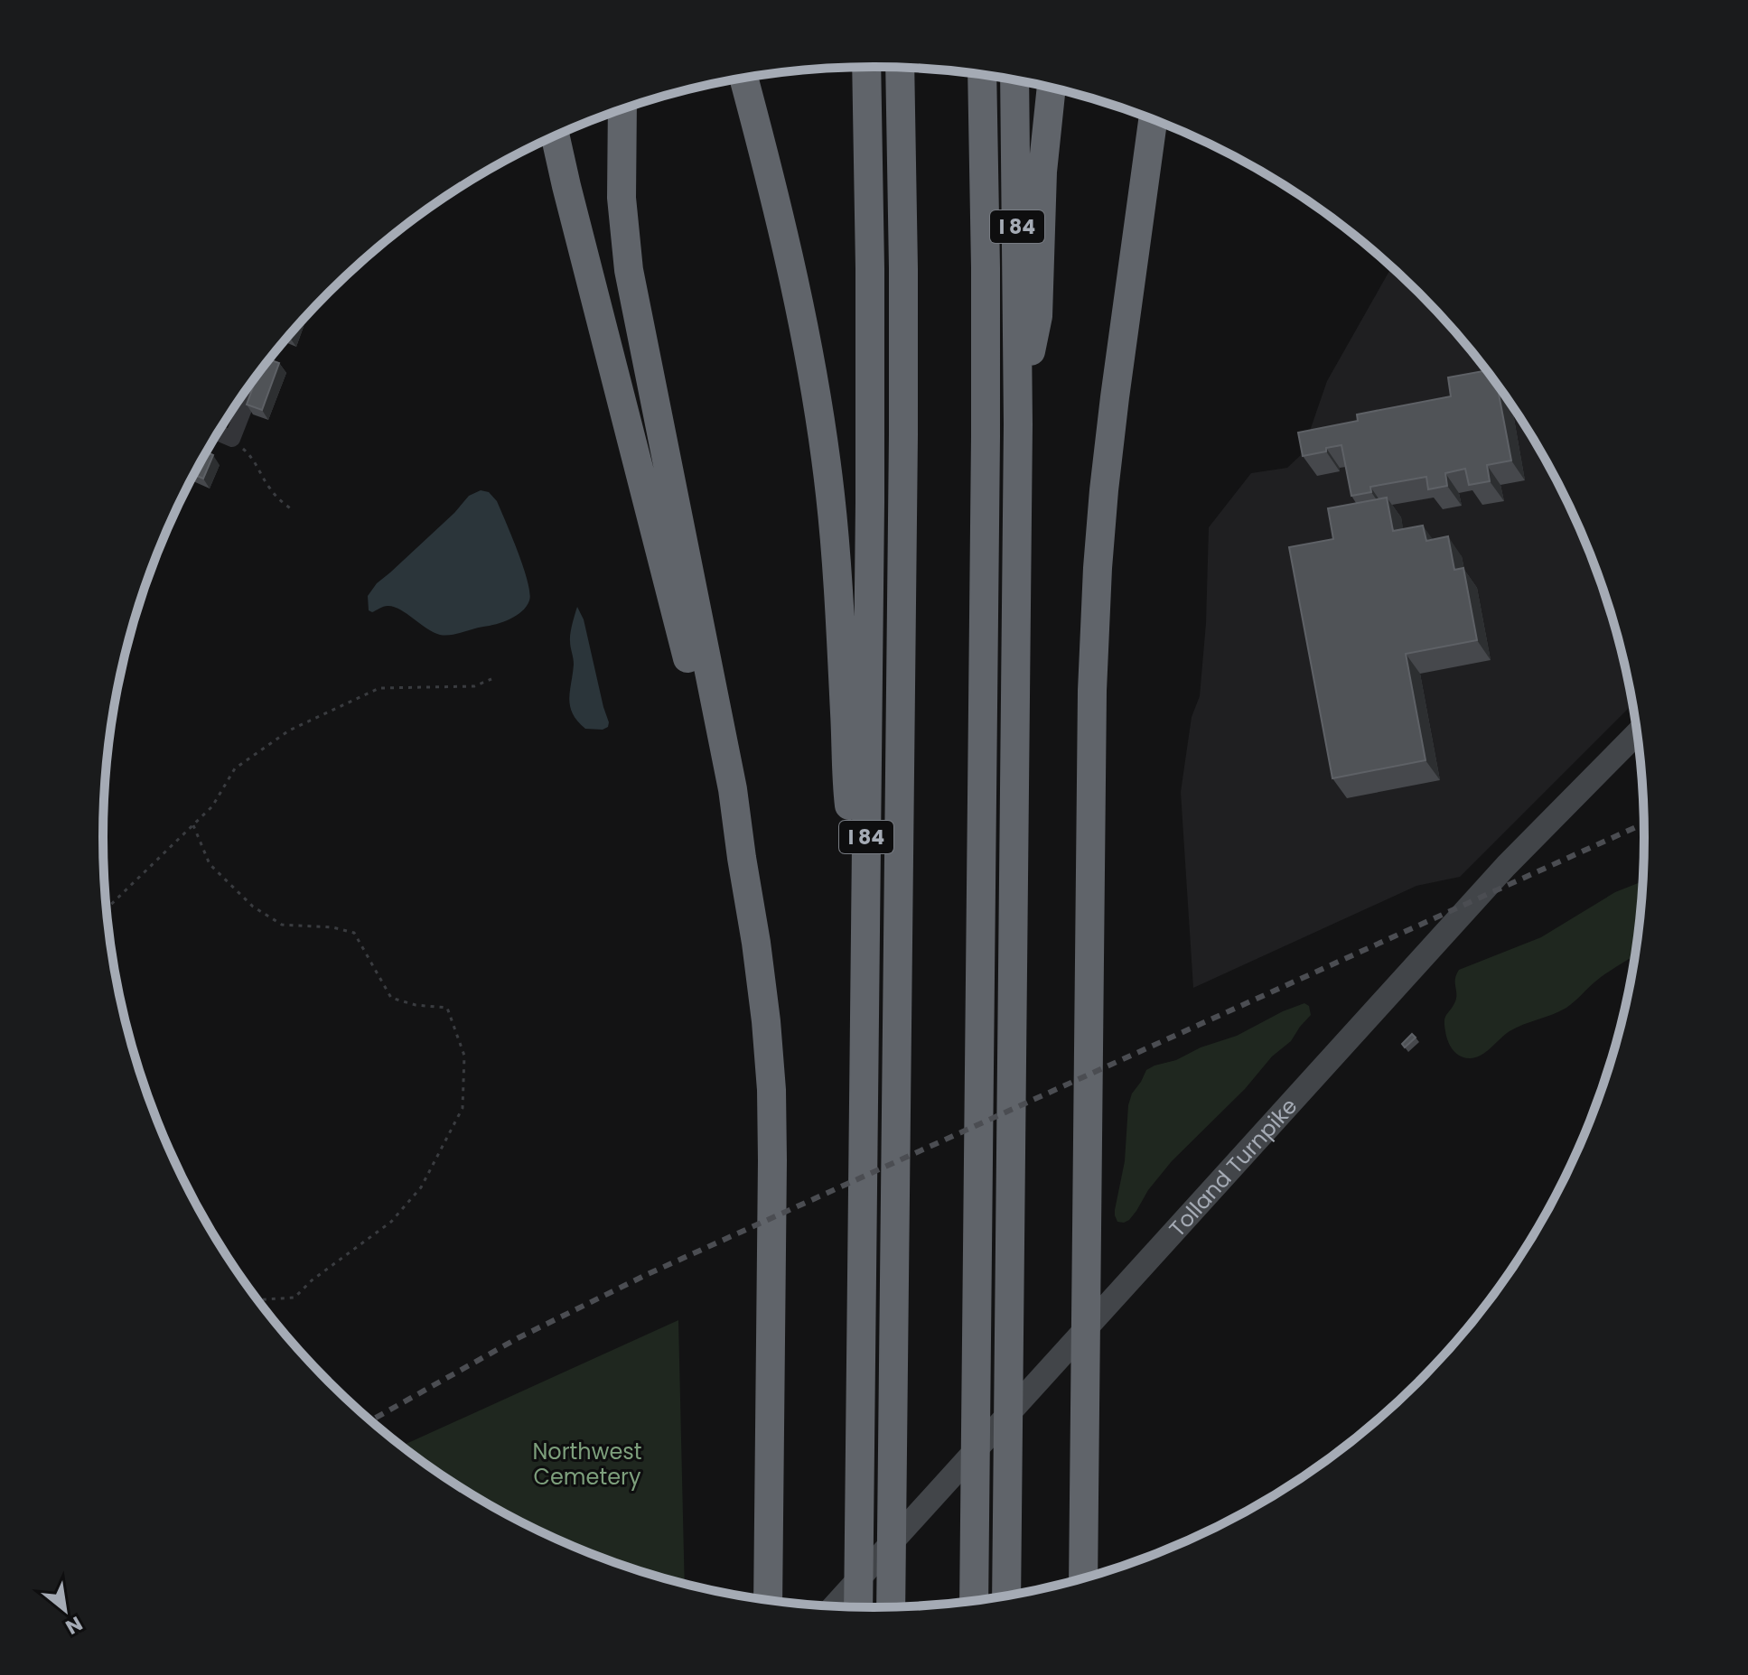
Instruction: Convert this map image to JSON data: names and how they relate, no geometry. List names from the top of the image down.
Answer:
{
  "streets": {
    "highway": ["I 84"],
    "main road": ["Tolland Turnpike"]
  },
  "parks": ["Northwest Cemetery"],
  "north": "bottom right"
}
